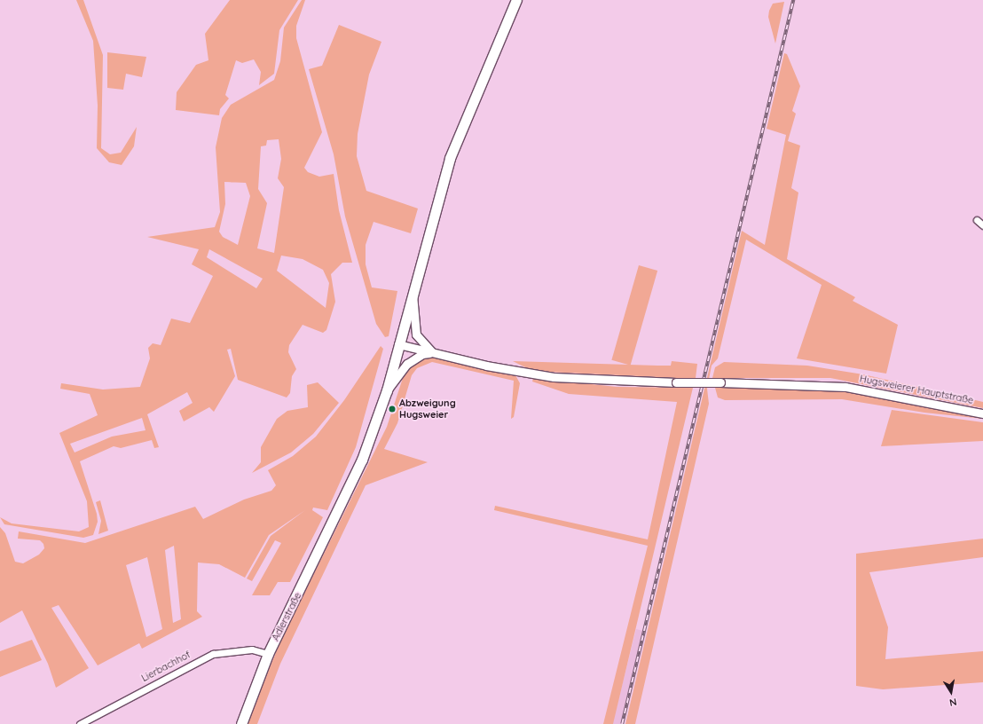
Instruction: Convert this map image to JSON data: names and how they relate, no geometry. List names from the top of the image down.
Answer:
{
  "streets": {
    "main road": ["Adlerstraße"],
    "street": ["Hugsweierer Hauptstraße", "Lierbachhof"]
  },
  "crossings": [
    ["Hugsweierer Hauptstraße", "Adlerstraße"],
    ["Adlerstraße", "Lierbachhof"]
  ],
  "places": ["Abzweigung Hugsweier"],
  "north": "bottom"
}
